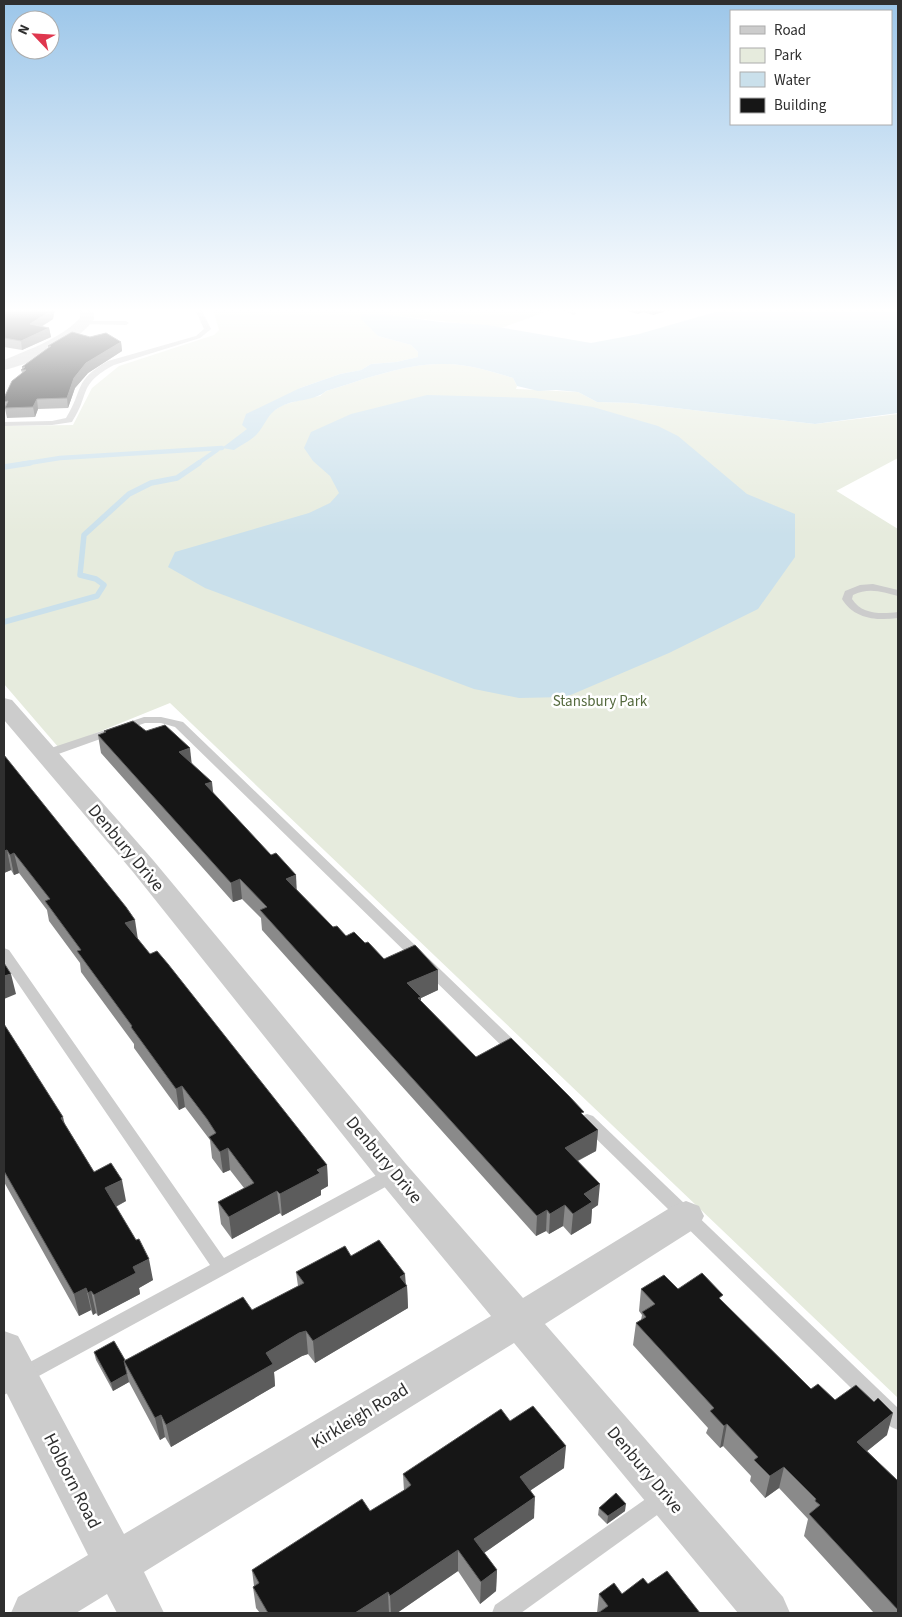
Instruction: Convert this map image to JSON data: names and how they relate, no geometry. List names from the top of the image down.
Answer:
{
  "streets": {
    "street": ["Denbury Drive", "Kirkleigh Road", "Holborn Road"]
  },
  "crossings": [
    ["Denbury Drive", "Kirkleigh Road"],
    ["Kirkleigh Road", "Holborn Road"]
  ],
  "parks": ["Stansbury Park"],
  "legend": [
    "Road",
    "Park",
    "Water",
    "Building"
  ],
  "north": "top left"
}
